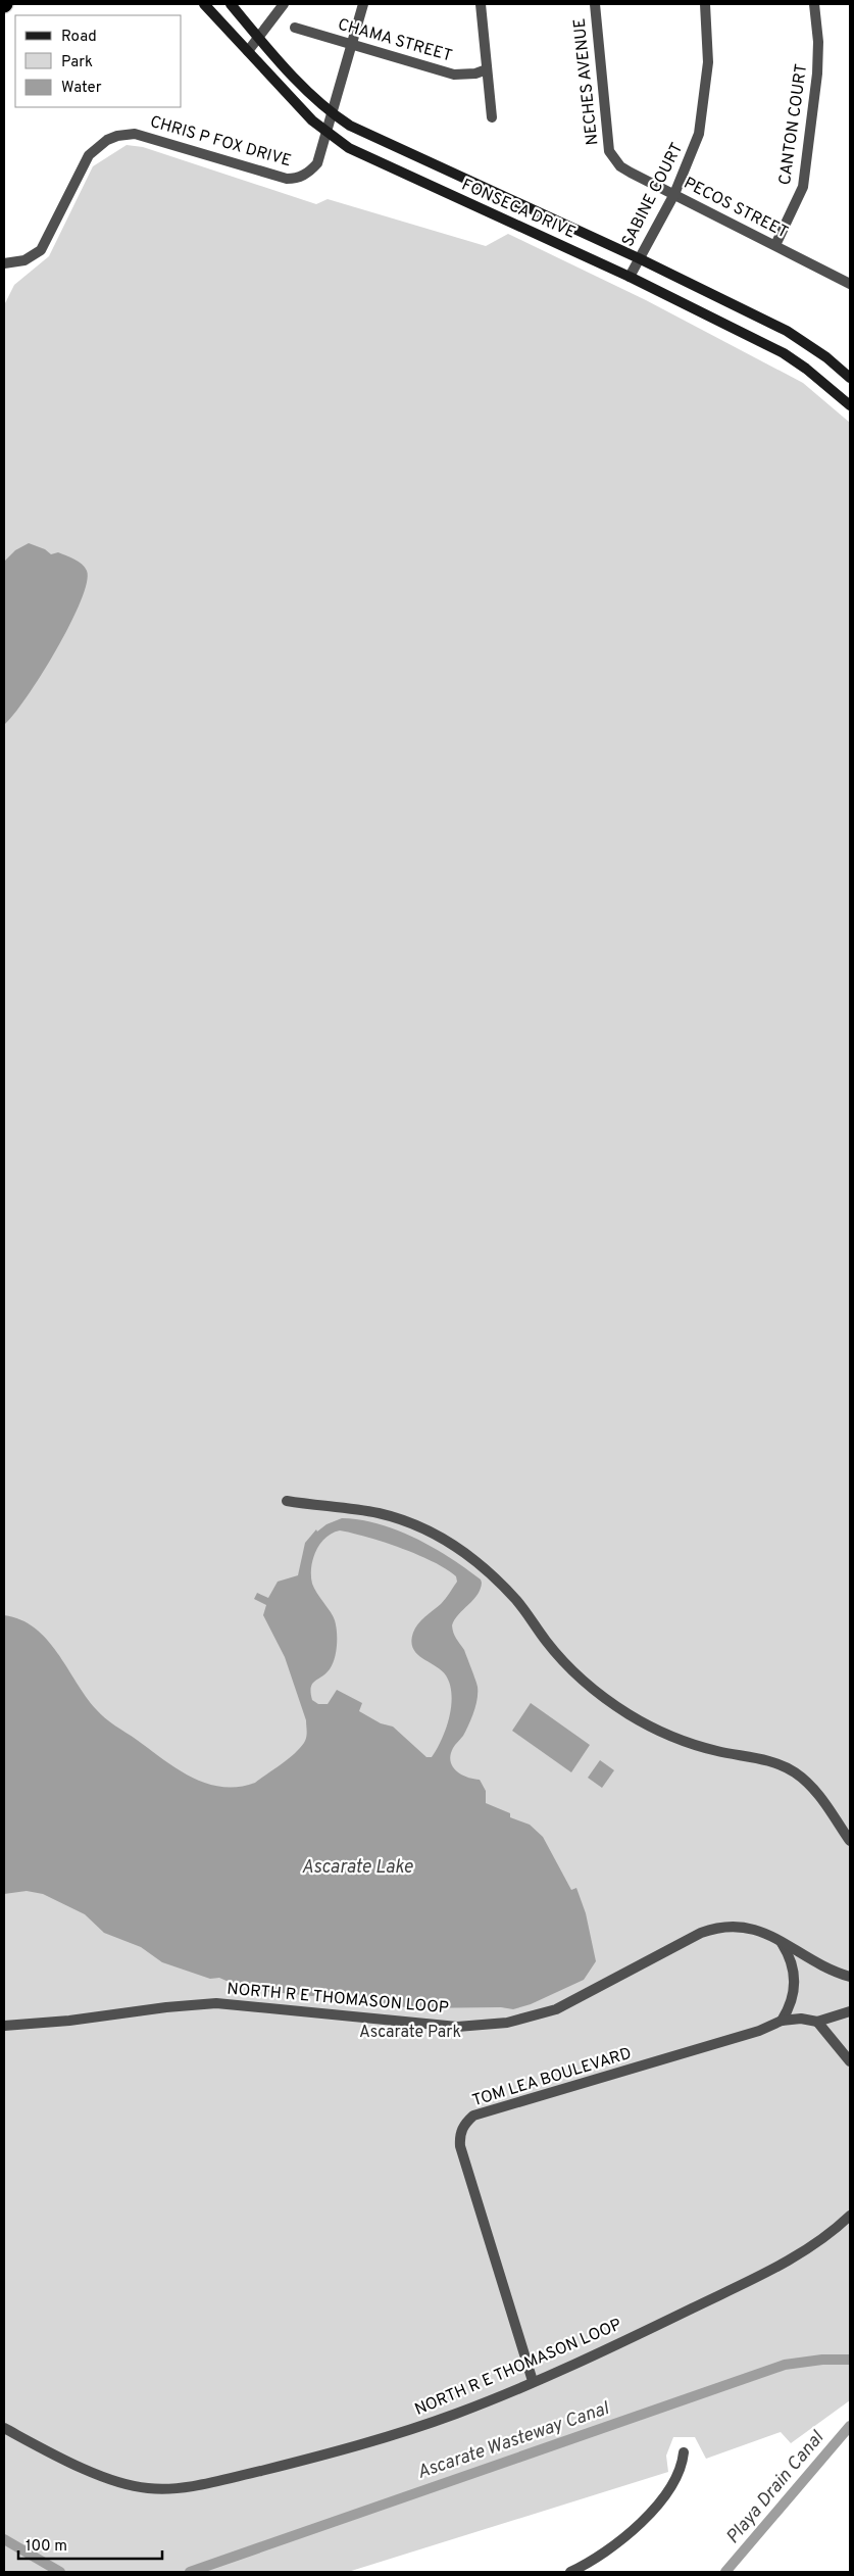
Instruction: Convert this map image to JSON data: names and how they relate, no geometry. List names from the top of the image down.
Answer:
{
  "streets": {
    "main road": ["FONSECA DRIVE"],
    "street": [
      "CHAMA STREET",
      "NECHES AVENUE",
      "CANTON COURT",
      "CHRIS P FOX DRIVE",
      "SABINE COURT",
      "PECOS STREET",
      "NORTH R E THOMASON LOOP",
      "TOM LEA BOULEVARD"
    ]
  },
  "crossings": [
    ["CHAMA STREET", "CHRIS P FOX DRIVE"],
    ["NECHES AVENUE", "PECOS STREET"],
    ["CANTON COURT", "PECOS STREET"],
    ["CHRIS P FOX DRIVE", "FONSECA DRIVE"],
    ["SABINE COURT", "PECOS STREET"],
    ["SABINE COURT", "FONSECA DRIVE"],
    ["NORTH R E THOMASON LOOP", "TOM LEA BOULEVARD"]
  ],
  "water": ["Ascarate Lake", "Ascarate Wasteway Canal", "Playa Drain Canal"],
  "parks": ["Ascarate Park"],
  "legend": ["Road", "Park", "Water"],
  "scale_bar": "100 m"
}
